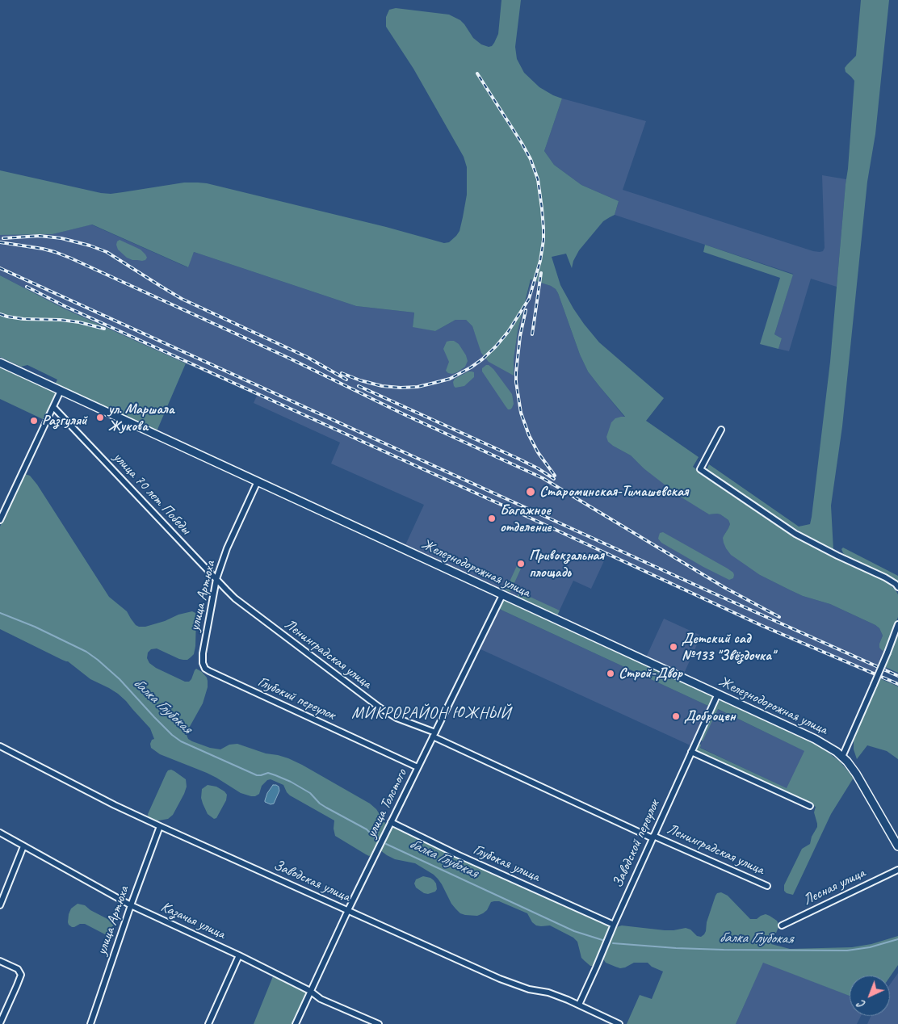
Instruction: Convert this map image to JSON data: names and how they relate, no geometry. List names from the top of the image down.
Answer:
{
  "streets": {
    "main road": ["Железнодорожная улица"],
    "street": [
      "улица 70 лет Победы",
      "улица Артюха",
      "Ленинградская улица",
      "Глубокий переулок",
      "улица Толстого",
      "Заводской переулок",
      "Глубокая улица",
      "Заводская улица",
      "Лесная улица",
      "Казачья улица"
    ]
  },
  "crossings": [
    ["улица 70 лет Победы", "улица Артюха"],
    ["улица 70 лет Победы", "Ленинградская улица"],
    ["Железнодорожная улица", "улица Артюха"],
    ["Железнодорожная улица", "улица Толстого"],
    ["Железнодорожная улица", "Заводской переулок"],
    ["улица Артюха", "Ленинградская улица"],
    ["улица Артюха", "Глубокий переулок"],
    ["улица Артюха", "Заводская улица"],
    ["улица Артюха", "Казачья улица"],
    ["Ленинградская улица", "улица Толстого"],
    ["Ленинградская улица", "Заводской переулок"],
    ["Глубокий переулок", "улица Толстого"],
    ["улица Толстого", "Глубокая улица"],
    ["улица Толстого", "Заводская улица"],
    ["улица Толстого", "Казачья улица"],
    ["Заводской переулок", "Глубокая улица"],
    ["Заводской переулок", "Заводская улица"]
  ],
  "districts": ["МИКРОРАЙОН ЮЖНЫЙ"],
  "water": ["балка Глубокая"],
  "places": [
    "ул. Маршала Жукова",
    "Разгуляй",
    "Староминская-Тимашевская",
    "Багажное отделение",
    "Привокзальная площадь",
    "Детский сад №133 \"Звёздочка\"",
    "Строй-Двор",
    "Доброцен"
  ],
  "north": "bottom left"
}
